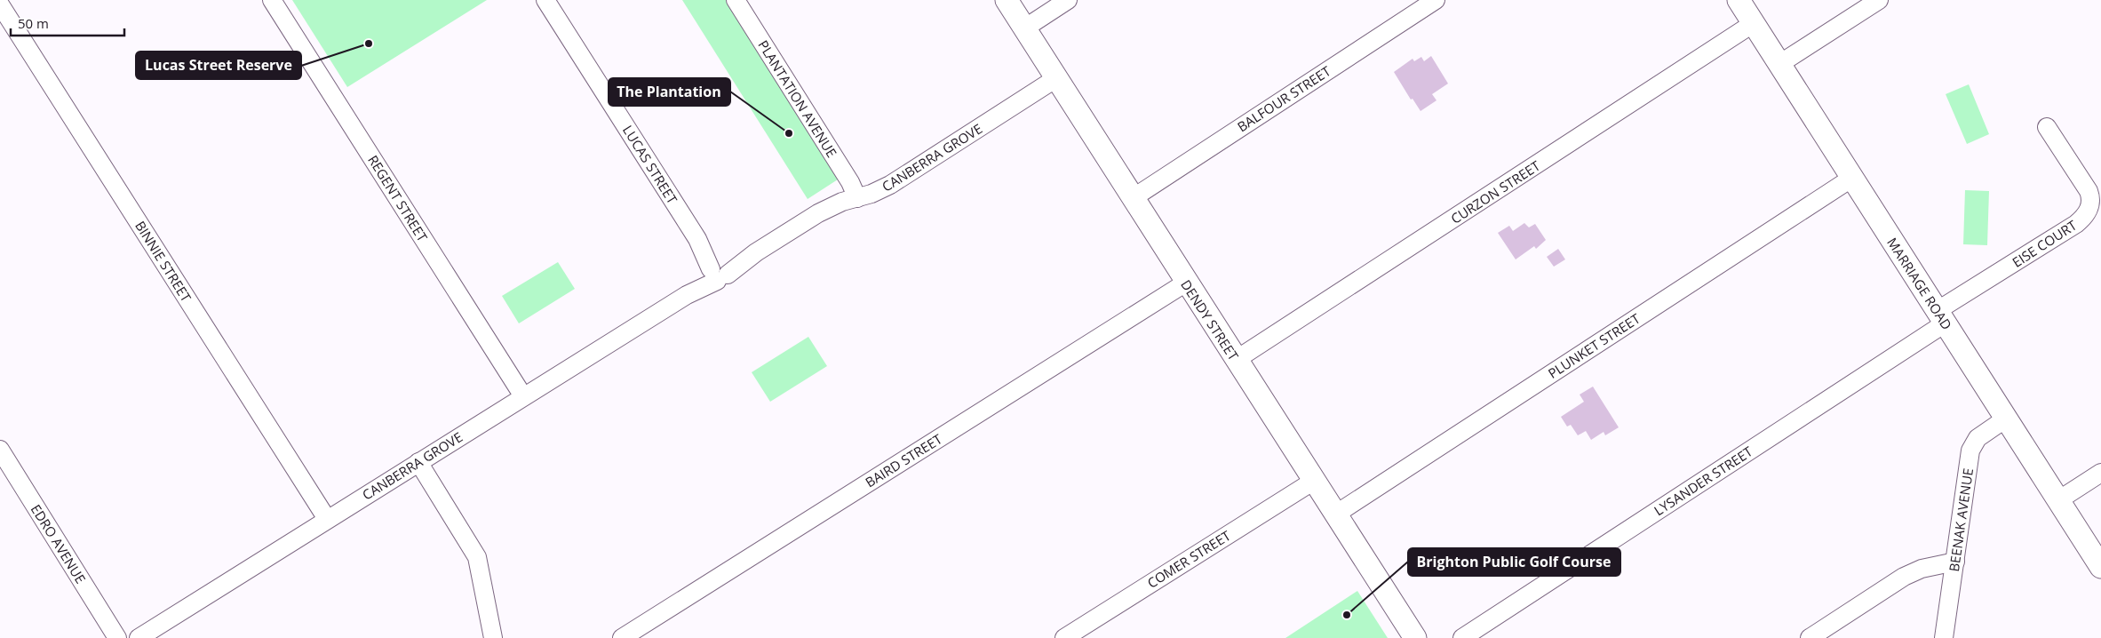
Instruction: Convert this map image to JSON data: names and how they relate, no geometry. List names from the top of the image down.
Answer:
{
  "streets": {
    "street": [
      "PLANTATION AVENUE",
      "BALFOUR STREET",
      "CANBERRA GROVE",
      "LUCAS STREET",
      "CURZON STREET",
      "REGENT STREET",
      "EISE COURT",
      "BINNIE STREET",
      "MARRIAGE ROAD",
      "DENDY STREET",
      "PLUNKET STREET",
      "BAIRD STREET",
      "LYSANDER STREET",
      "BEENAK AVENUE",
      "EDRO AVENUE",
      "COMER STREET"
    ]
  },
  "crossings": [
    ["PLANTATION AVENUE", "CANBERRA GROVE"],
    ["BALFOUR STREET", "DENDY STREET"],
    ["CANBERRA GROVE", "LUCAS STREET"],
    ["CANBERRA GROVE", "REGENT STREET"],
    ["CANBERRA GROVE", "BINNIE STREET"],
    ["CANBERRA GROVE", "DENDY STREET"],
    ["CURZON STREET", "MARRIAGE ROAD"],
    ["CURZON STREET", "DENDY STREET"],
    ["EISE COURT", "MARRIAGE ROAD"],
    ["EISE COURT", "LYSANDER STREET"],
    ["MARRIAGE ROAD", "PLUNKET STREET"],
    ["MARRIAGE ROAD", "LYSANDER STREET"],
    ["MARRIAGE ROAD", "BEENAK AVENUE"],
    ["DENDY STREET", "PLUNKET STREET"],
    ["DENDY STREET", "BAIRD STREET"],
    ["DENDY STREET", "COMER STREET"]
  ],
  "places": ["Lucas Street Reserve", "The Plantation", "Brighton Public Golf Course"],
  "scale_bar": "50 m"
}
